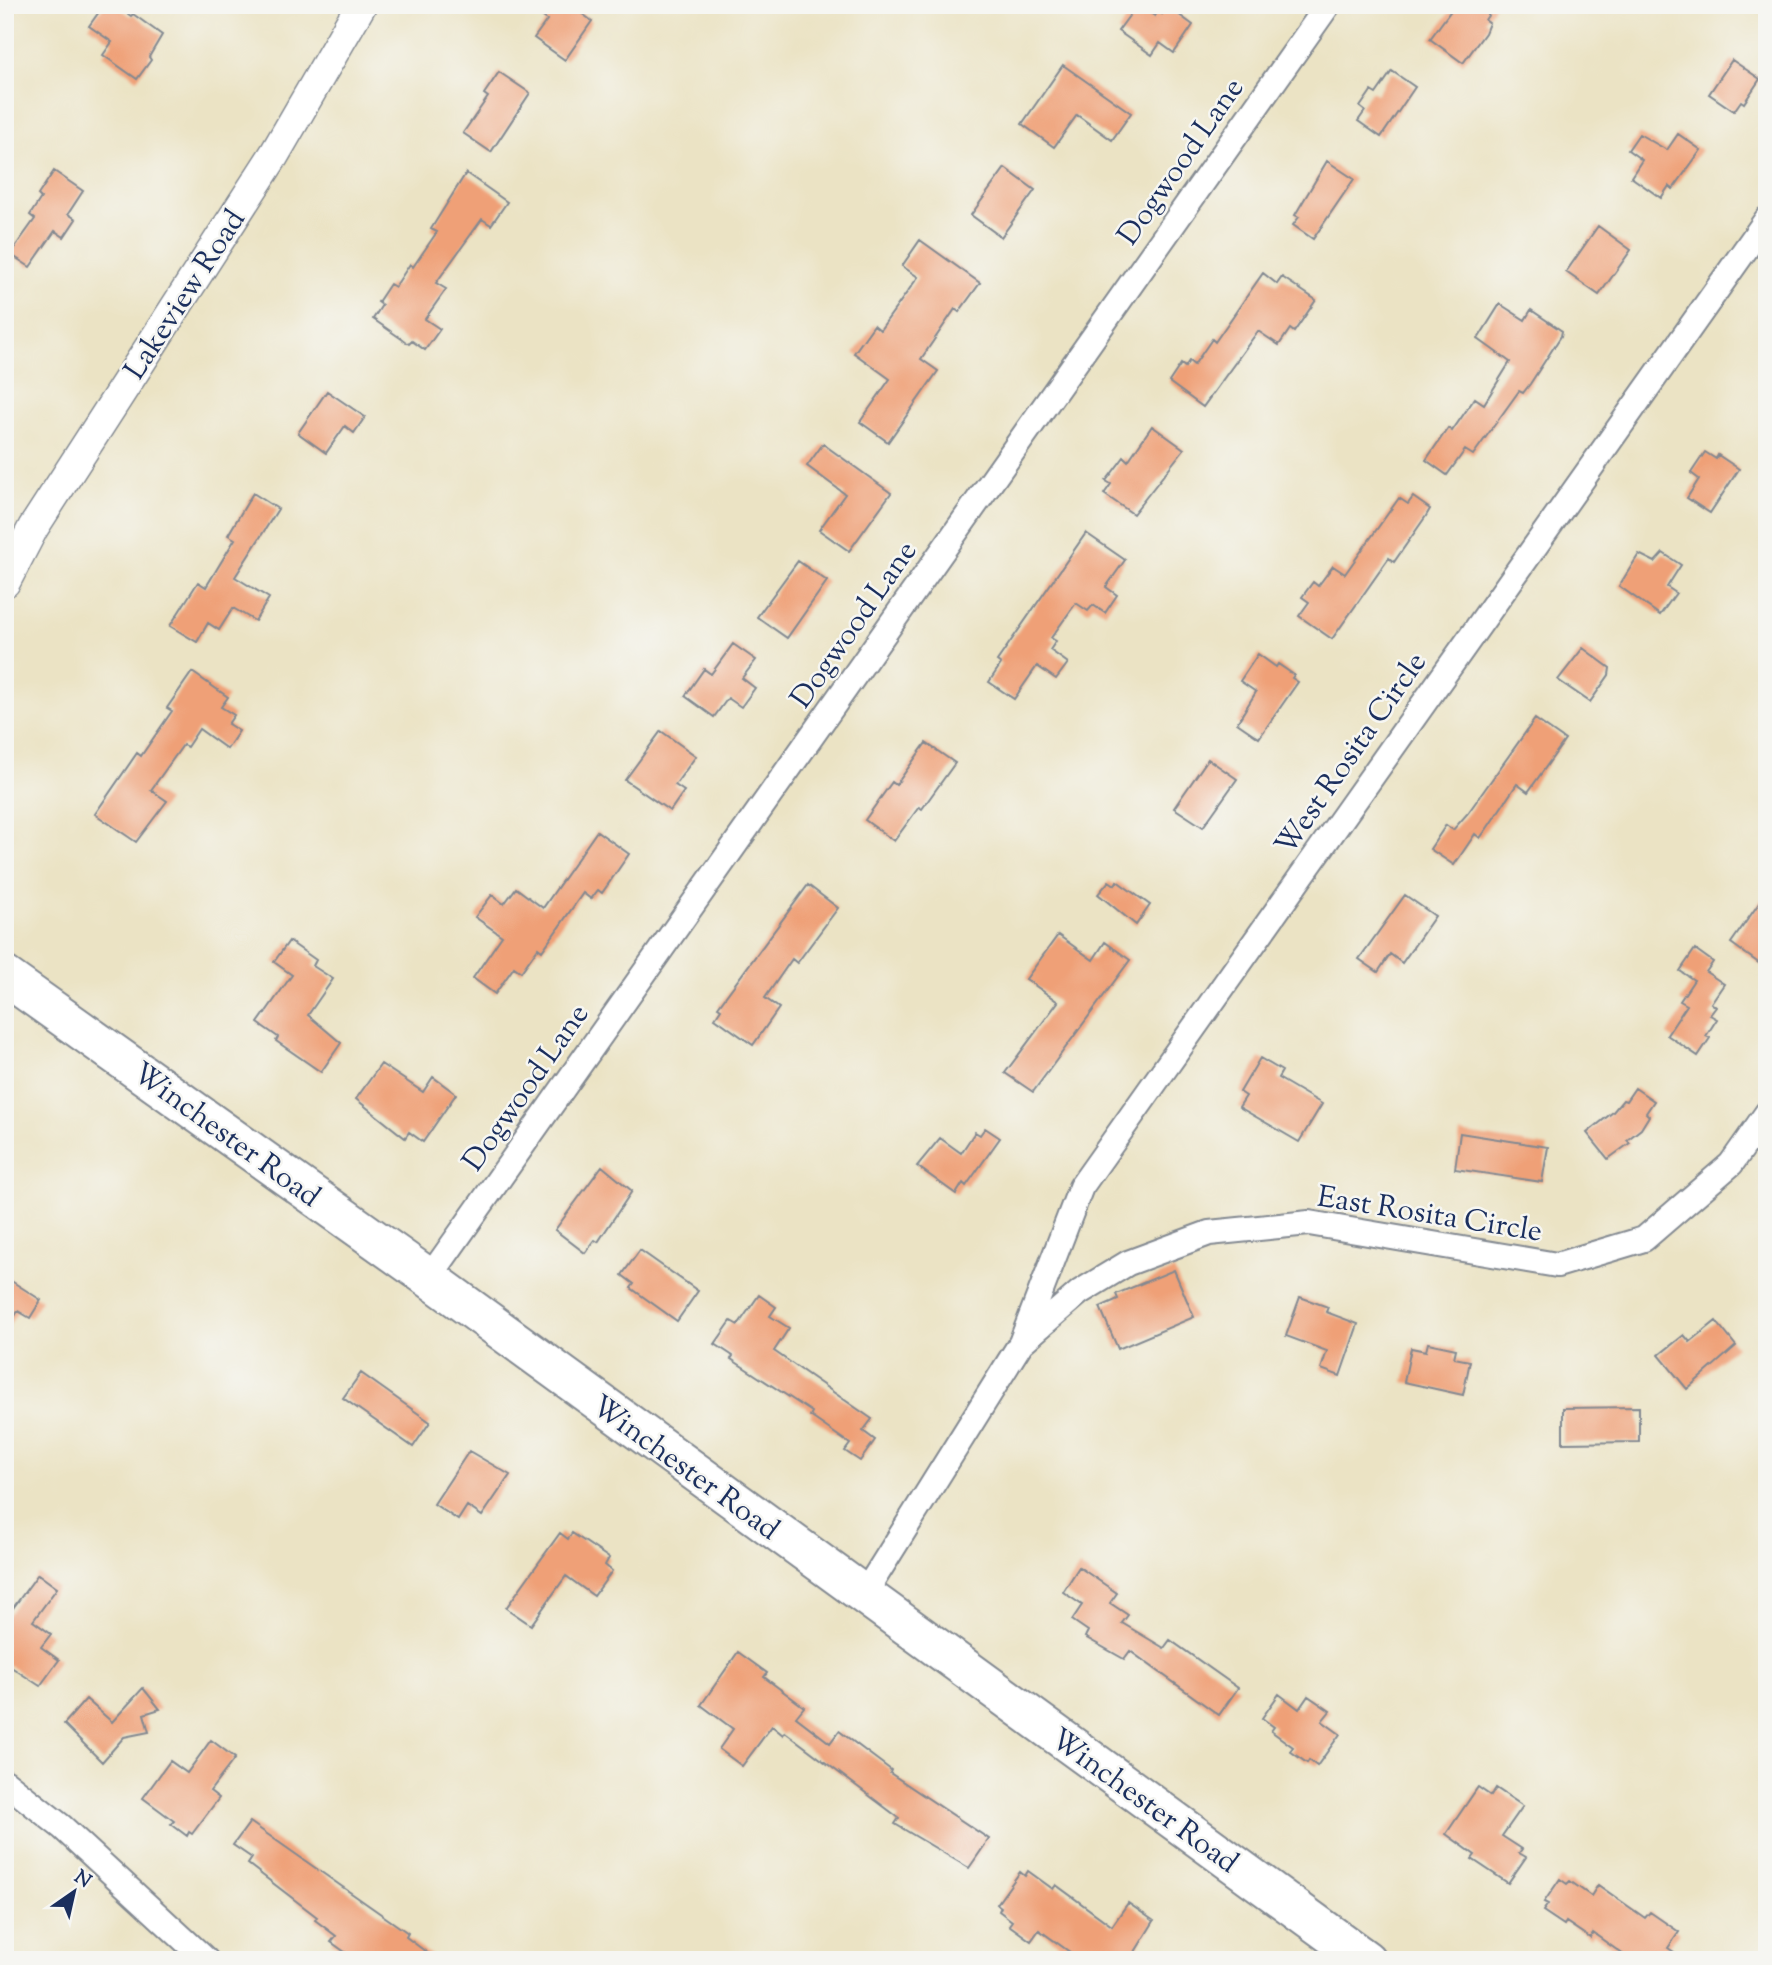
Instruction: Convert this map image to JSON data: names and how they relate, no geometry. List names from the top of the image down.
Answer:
{
  "streets": {
    "main road": ["Winchester Road"],
    "street": [
      "Dogwood Lane",
      "Lakeview Road",
      "West Rosita Circle",
      "East Rosita Circle"
    ]
  },
  "crossings": [
    ["Dogwood Lane", "Winchester Road"],
    ["West Rosita Circle", "East Rosita Circle"],
    ["Winchester Road", "East Rosita Circle"]
  ],
  "north": "top right"
}
